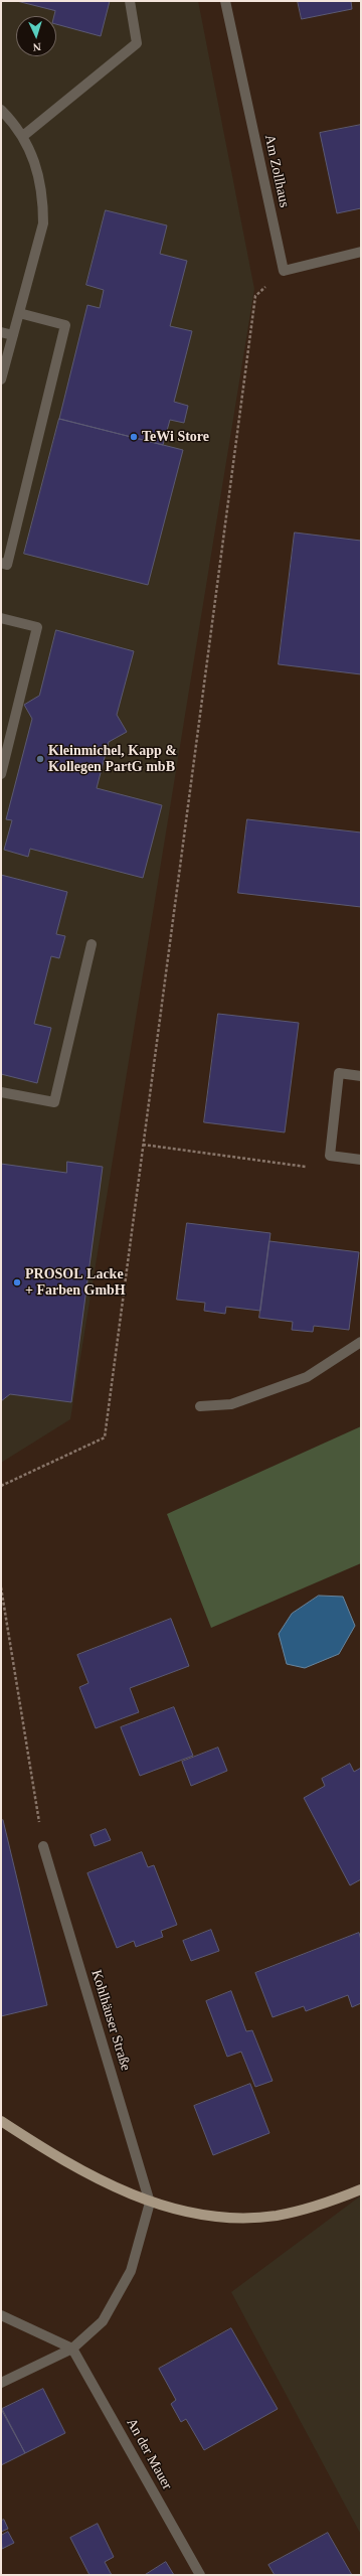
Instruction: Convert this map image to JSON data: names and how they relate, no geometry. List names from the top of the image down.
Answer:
{
  "streets": {
    "street": ["Am Zollhaus", "Kohlhäuser Straße", "An der Mauer"]
  },
  "places": ["TeWi Store", "Kleinmichel, Kapp & Kollegen PartG mbB", "PROSOL Lacke + Farben GmbH"],
  "north": "bottom"
}
